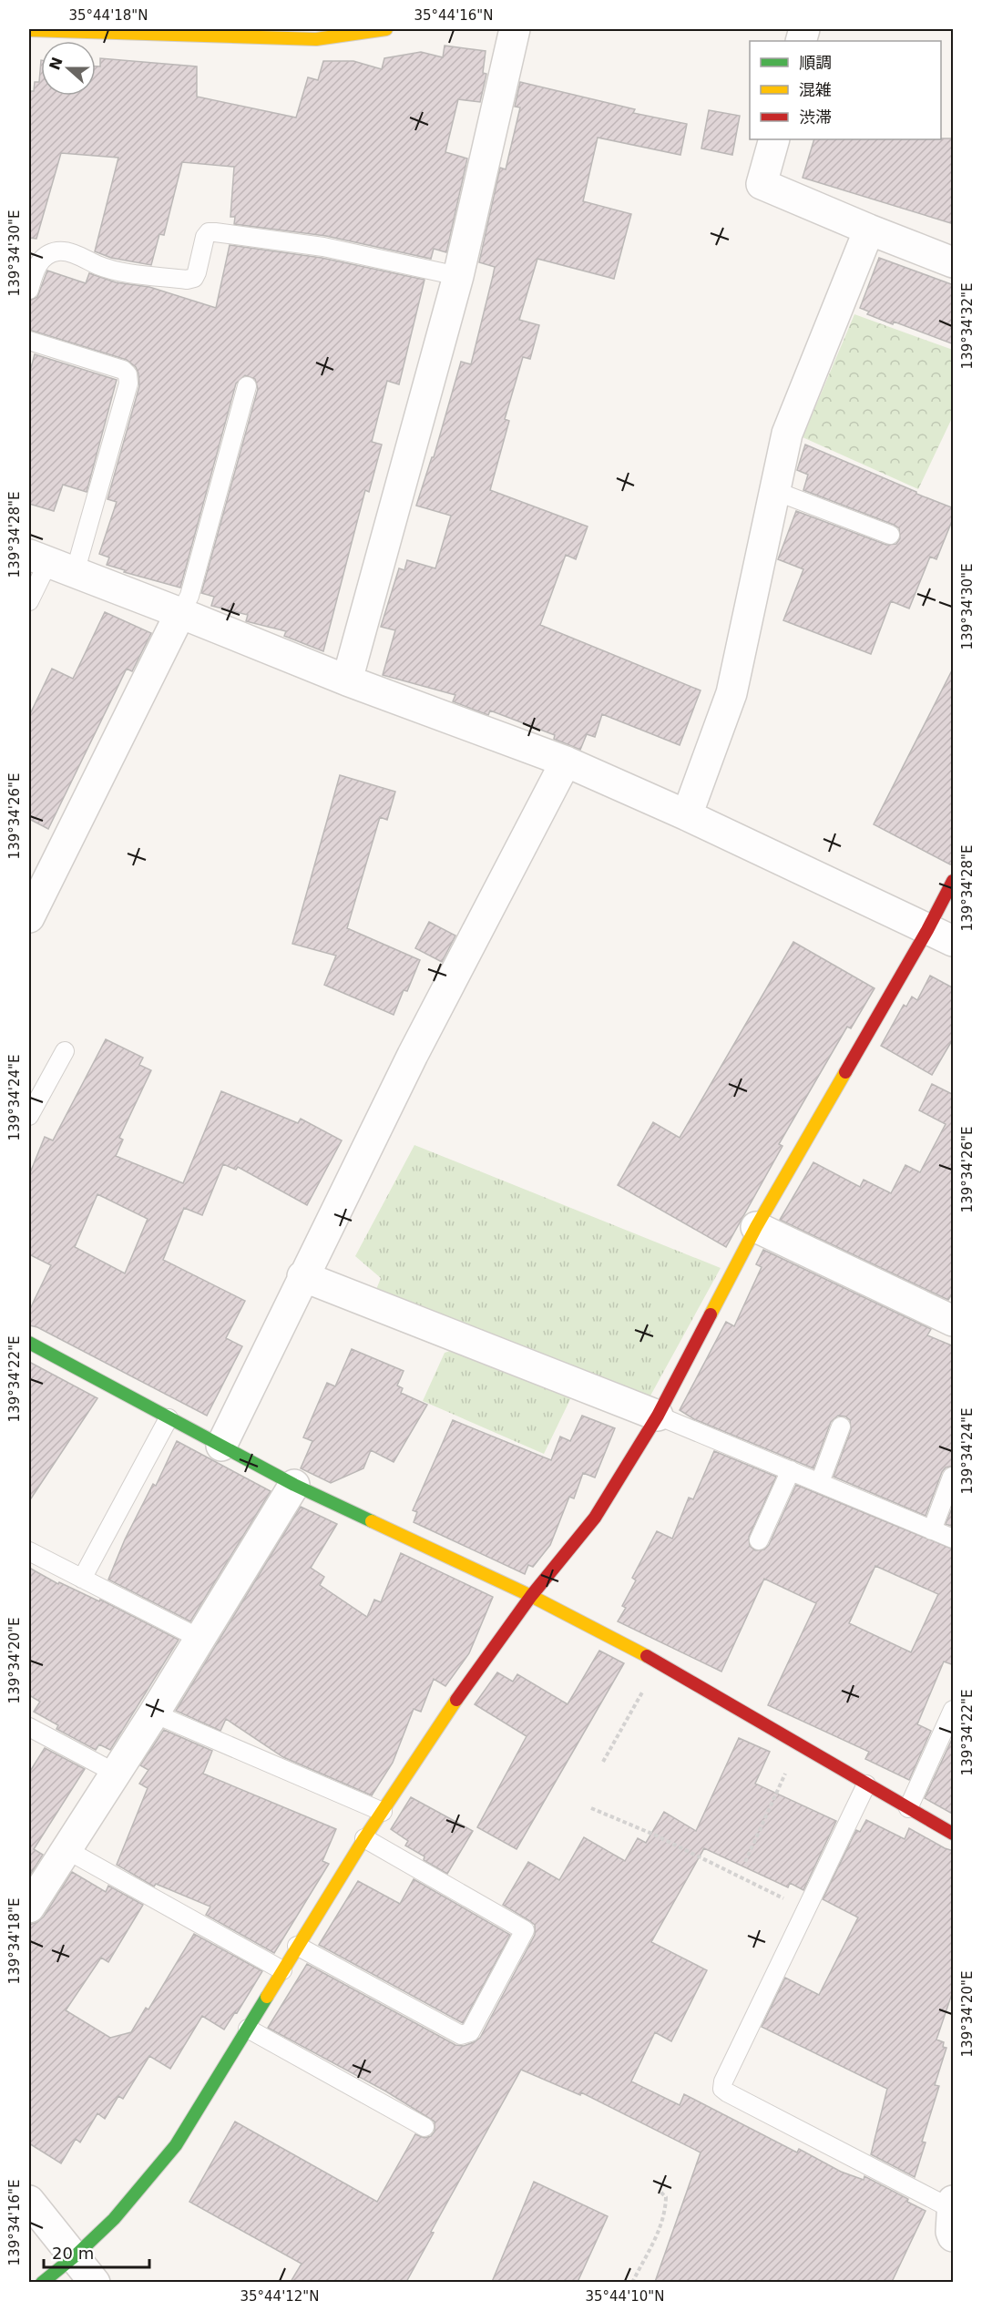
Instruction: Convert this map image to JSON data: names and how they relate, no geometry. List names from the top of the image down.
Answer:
{
  "legend": ["順調", "混雑", "渋滞"],
  "scale_bar": "20 m",
  "north": "left",
  "coordinates": [
    "35°44'18\"N",
    "35°44'16\"N",
    "139°34'30\"E",
    "139°34'32\"E",
    "139°34'28\"E",
    "139°34'26\"E",
    "139°34'24\"E",
    "139°34'22\"E",
    "139°34'20\"E",
    "139°34'18\"E",
    "139°34'16\"E",
    "35°44'12\"N",
    "35°44'10\"N"
  ]
}
